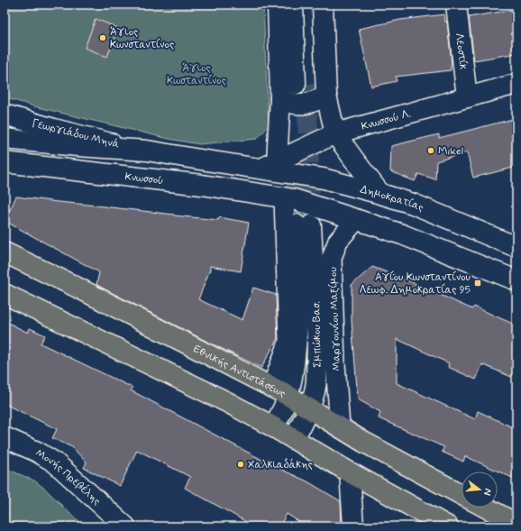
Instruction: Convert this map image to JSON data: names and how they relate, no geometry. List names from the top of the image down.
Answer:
{
  "streets": {
    "main road": [
      "Λεοστίκ",
      "Κνωσσού Λ.",
      "Γεωργιάδου Μηνά",
      "Κνωσσού",
      "Δημοκρατίας",
      "Σμπώκου Βασ.",
      "Εθνικής Αντιστάσεως",
      "Μονής Πρεβέλης"
    ],
    "street": ["Μαργουνίου Μαξίμου"]
  },
  "crossings": [
    ["Λεοστίκ", "Κνωσσού Λ."],
    ["Κνωσσού Λ.", "Δημοκρατίας"],
    ["Μαργουνίου Μαξίμου", "Εθνικής Αντιστάσεως"],
    ["Σμπώκου Βασ.", "Εθνικής Αντιστάσεως"]
  ],
  "parks": ["Άγιος Κωσταντίνος"],
  "places": {
    "other": ["Άγιος Κωνσταντίνος", "Mikel", "Χαλκιαδάκης"],
    "transit": ["Αγίου Κωνσταντίνου Λεωφ. Δημοκρατίας 95"]
  },
  "north": "right"
}
